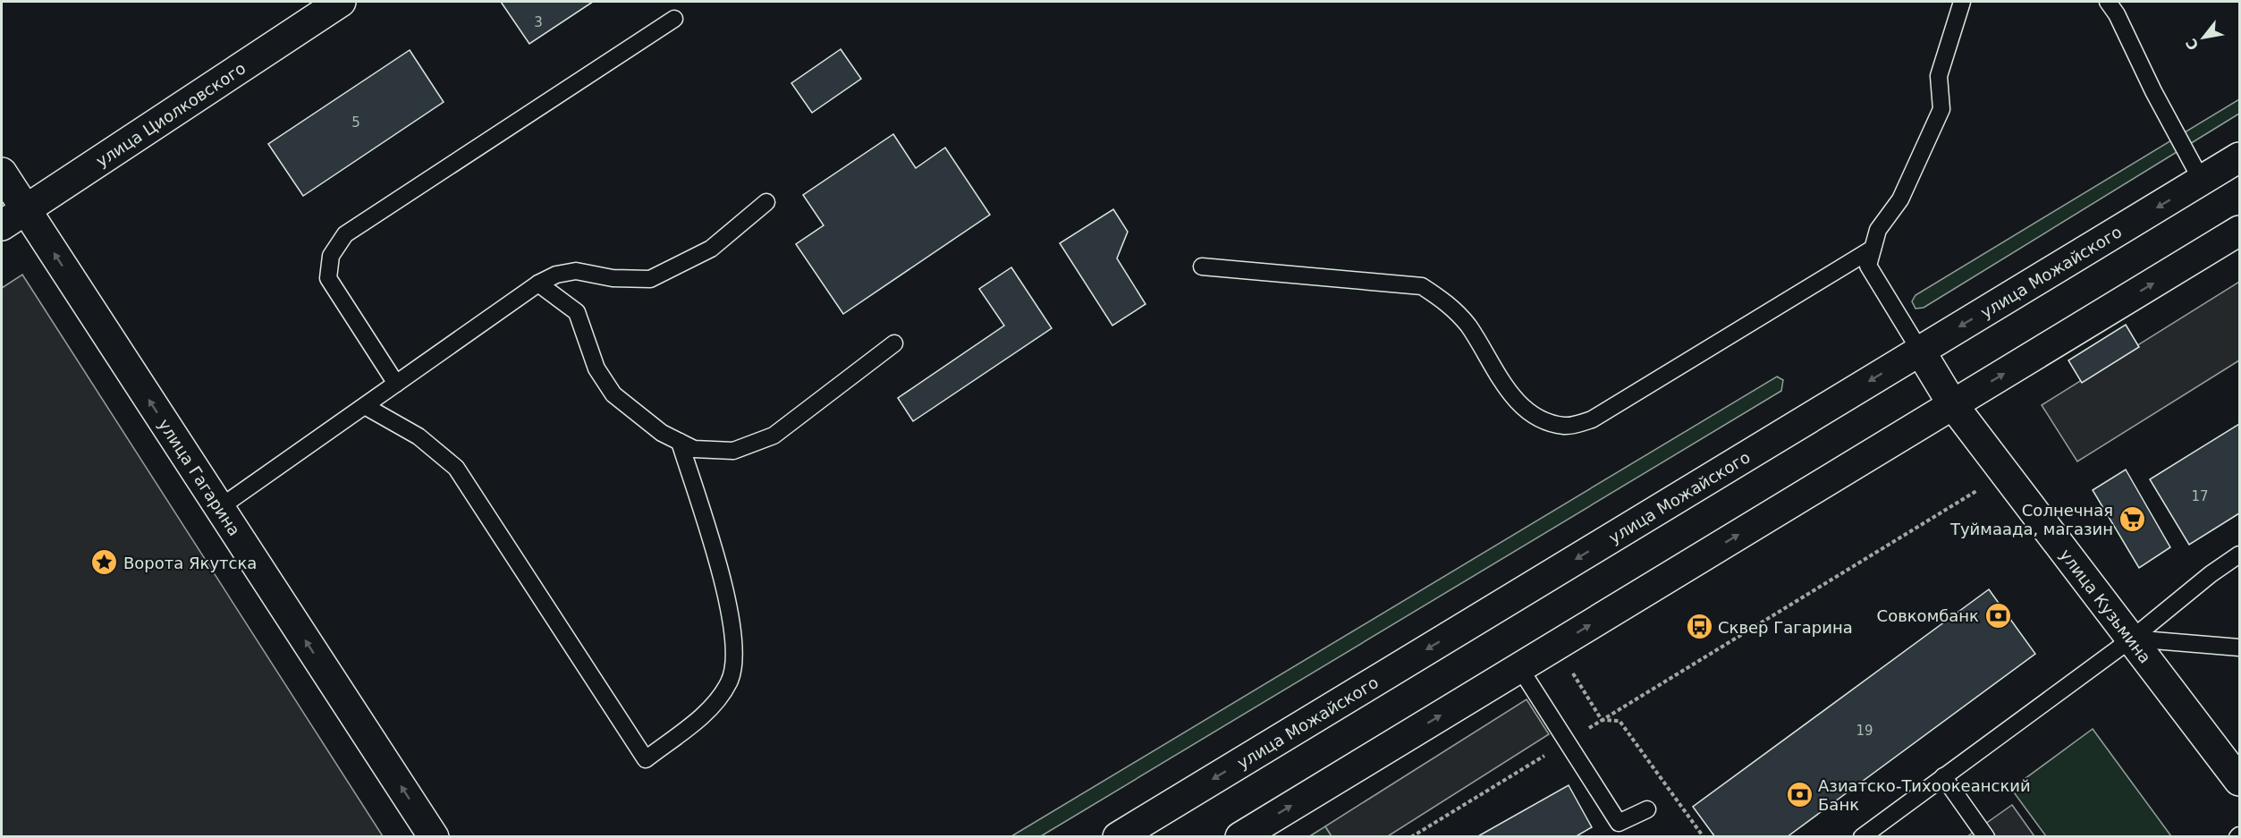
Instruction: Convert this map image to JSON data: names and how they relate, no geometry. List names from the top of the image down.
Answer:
{
  "streets": {
    "main road": [
      "улица Циолковского",
      "улица Можайского",
      "улица Гагарина",
      "улица Кузьмина"
    ]
  },
  "crossings": [
    ["улица Циолковского", "улица Гагарина"],
    ["улица Можайского", "улица Кузьмина"]
  ],
  "one_way": ["улица Гагарина"],
  "places": {
    "supermarket": ["Солнечная Туймаада, магазин"],
    "place": ["Ворота Якутска"],
    "bank": ["Совкомбанк", "Азиатско-Тихоокеанский Банк"],
    "bus stop": ["Сквер Гагарина"]
  },
  "house_numbers": [
    "3",
    "5",
    "17",
    "19"
  ],
  "north": "bottom left"
}
